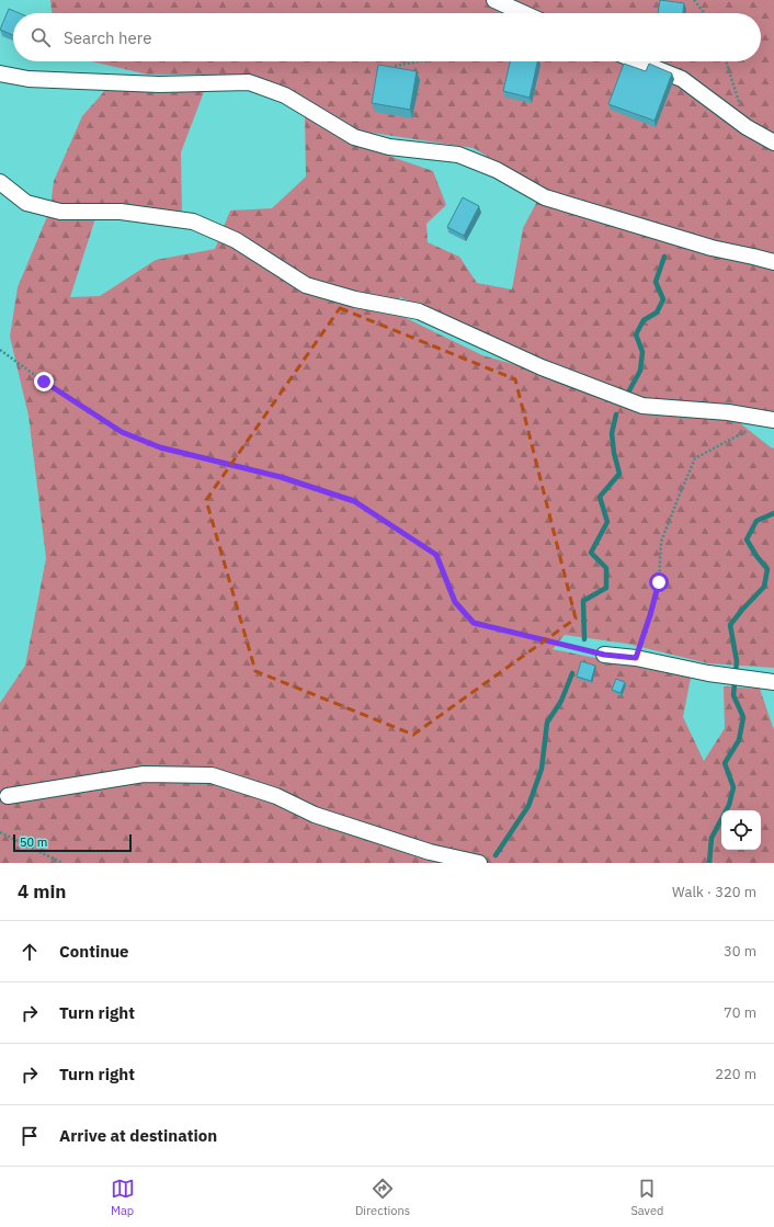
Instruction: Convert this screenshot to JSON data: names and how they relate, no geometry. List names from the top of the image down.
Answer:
{
  "scale_bar": "50 m",
  "page": {
    "search": "Search here",
    "scale": "50 m",
    "heading": ["4 min", "Walk · 320 m"],
    "list": [
      ["Continue", "30 m"],
      ["Turn right", "70 m"],
      ["Turn right", "220 m"],
      "Arrive at destination"
    ],
    "nav": ["Map", "Directions", "Saved"]
  }
}
